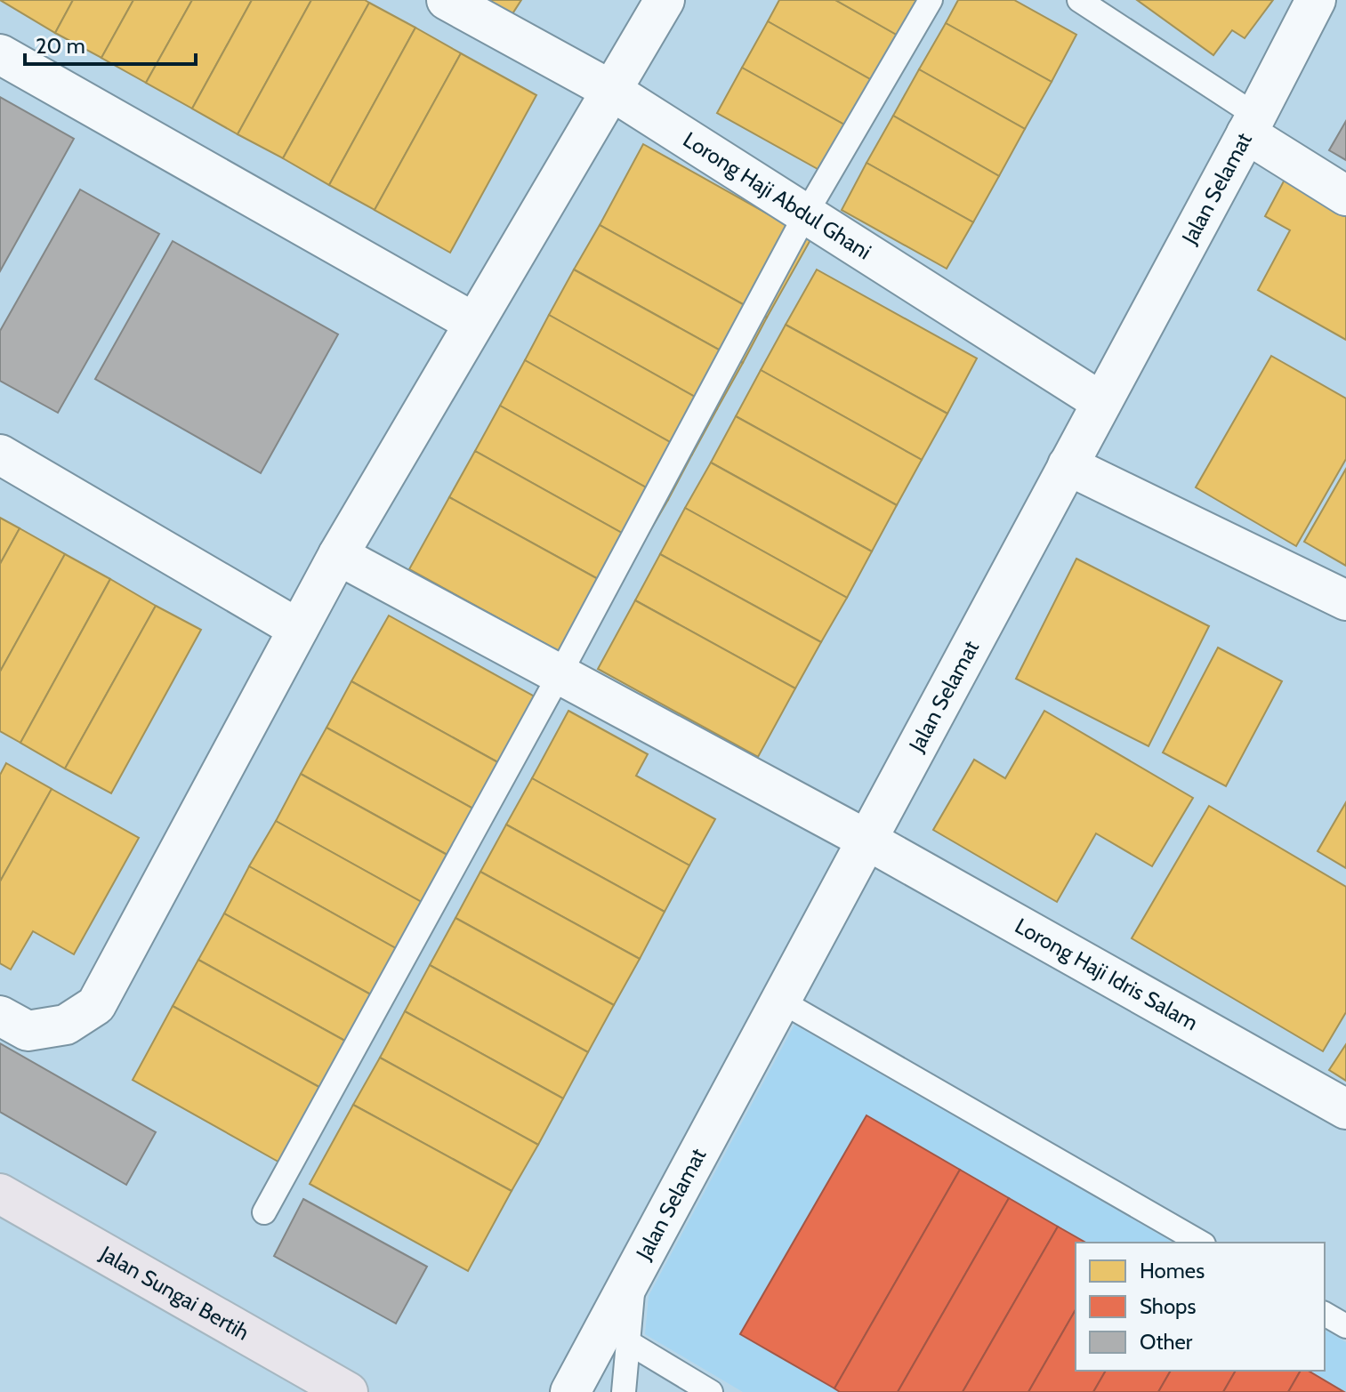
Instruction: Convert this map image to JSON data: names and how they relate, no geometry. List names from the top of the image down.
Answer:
{
  "streets": {
    "main road": ["Jalan Sungai Bertih"],
    "street": ["Jalan Selamat", "Lorong Haji Abdul Ghani", "Lorong Haji Idris Salam"]
  },
  "crossings": [
    ["Jalan Selamat", "Lorong Haji Abdul Ghani"],
    ["Jalan Selamat", "Lorong Haji Idris Salam"]
  ],
  "legend": ["Homes", "Shops", "Other"],
  "scale_bar": "20 m"
}
